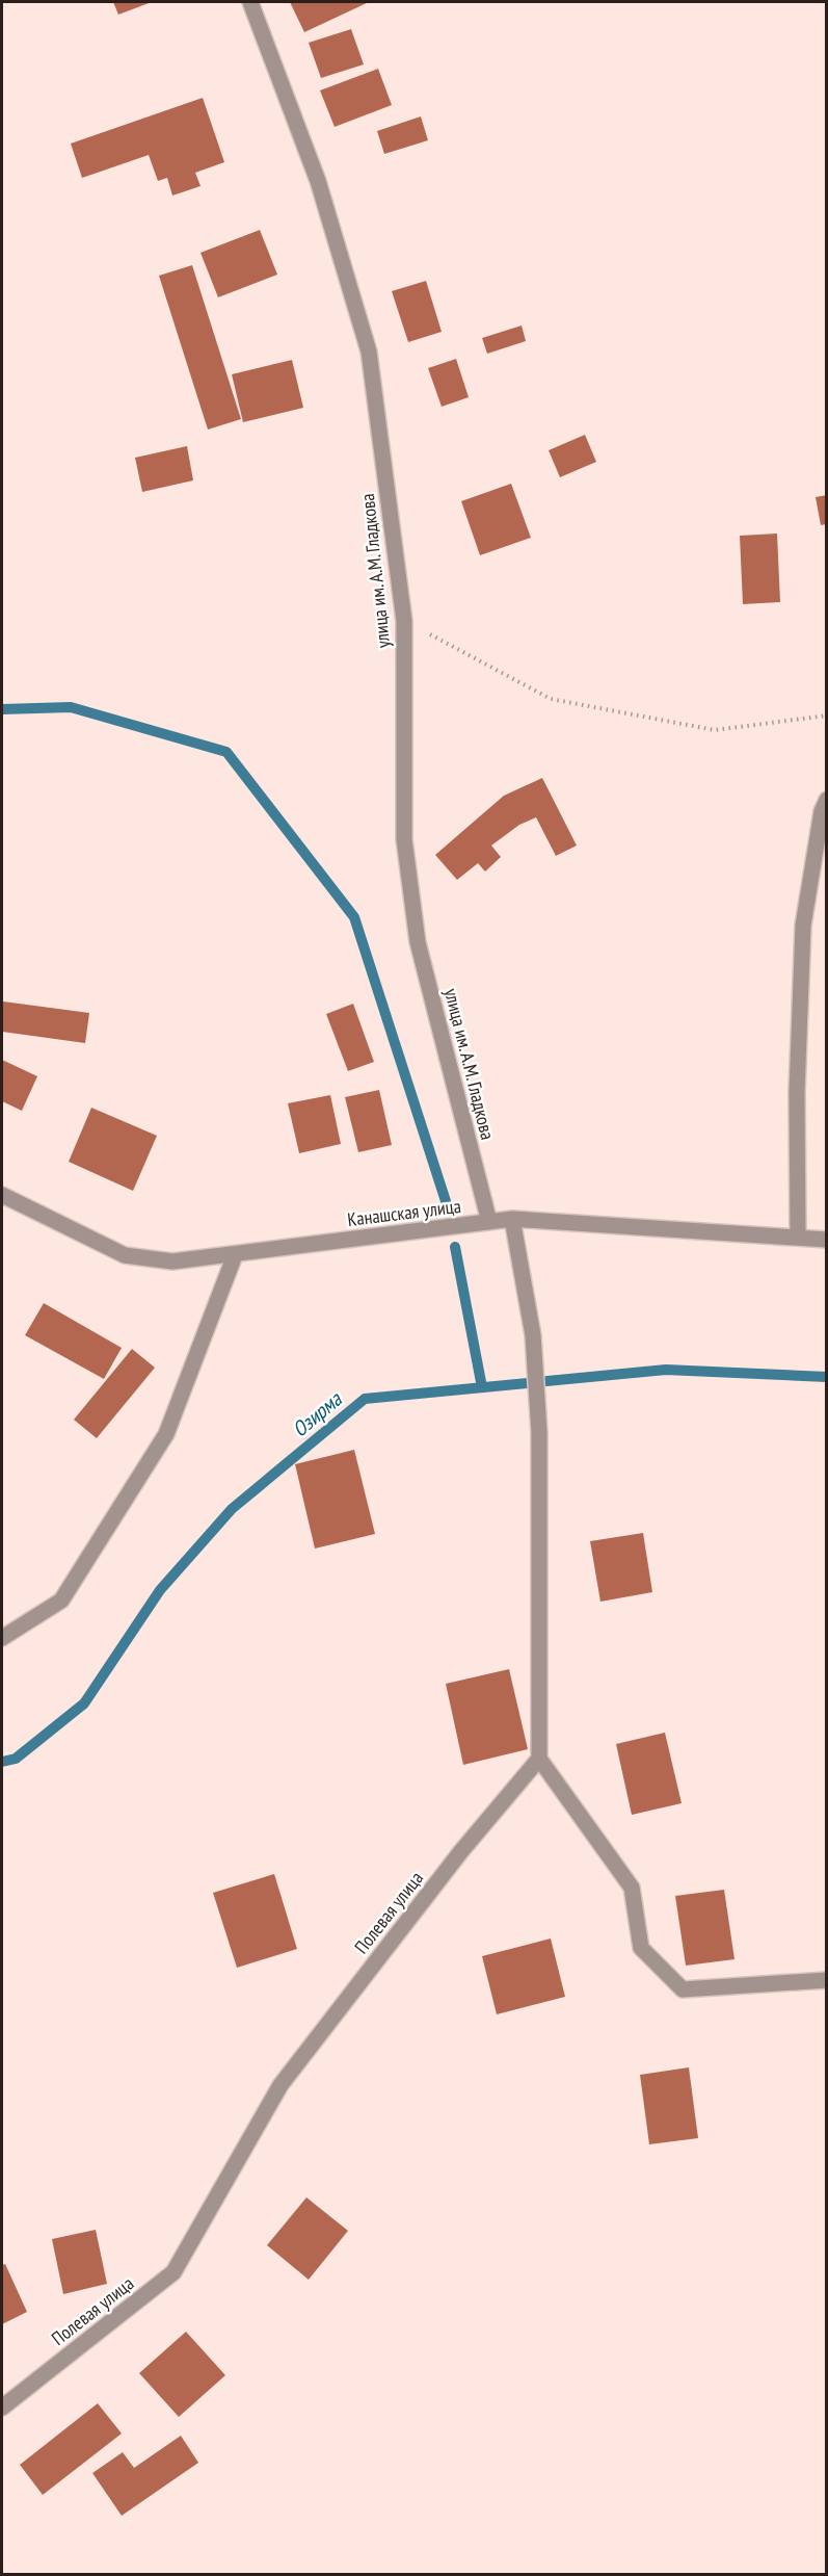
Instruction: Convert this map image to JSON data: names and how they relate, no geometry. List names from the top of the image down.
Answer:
{
  "streets": {
    "street": ["улица им. А.М. Гладкова", "Канашская улица", "Полевая улица"]
  },
  "crossings": [
    ["улица им. А.М. Гладкова", "Канашская улица"]
  ],
  "water": ["Озирма"]
}
